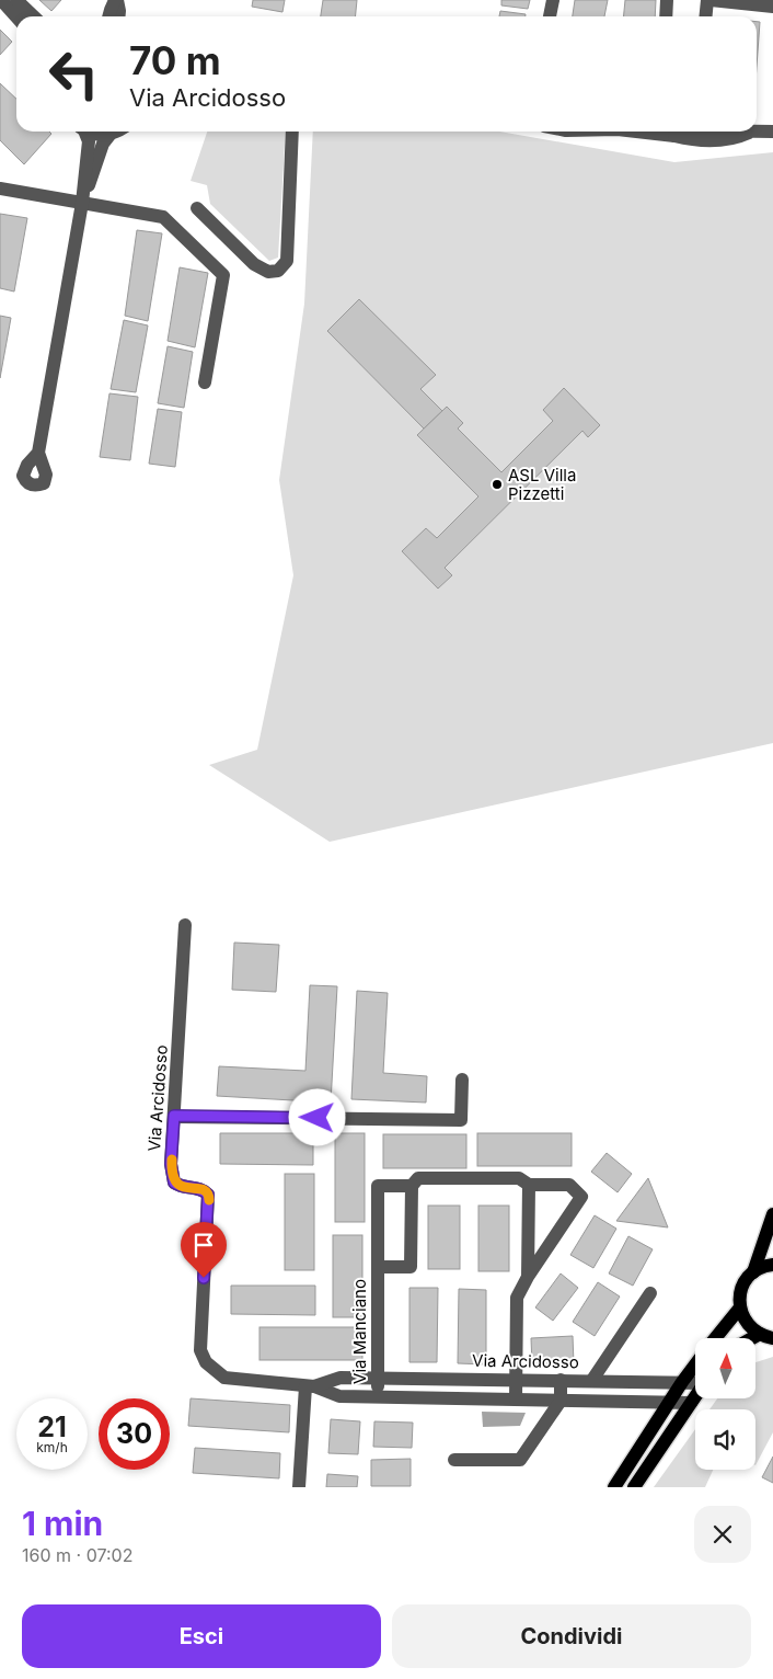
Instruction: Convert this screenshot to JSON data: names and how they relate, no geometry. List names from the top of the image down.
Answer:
{
  "streets": {
    "street": ["Via Arcidosso", "Via Manciano"]
  },
  "crossings": [
    ["Via Arcidosso", "Via Manciano"]
  ],
  "places": ["ASL Villa Pizzetti"],
  "north": "top",
  "page": {
    "turn": ["70 m", "Via Arcidosso"],
    "speed": "21 km/h",
    "limit": "30",
    "heading": ["1 min", "160 m · 07:02"],
    "buttons": ["Esci", "Condividi"]
  }
}
